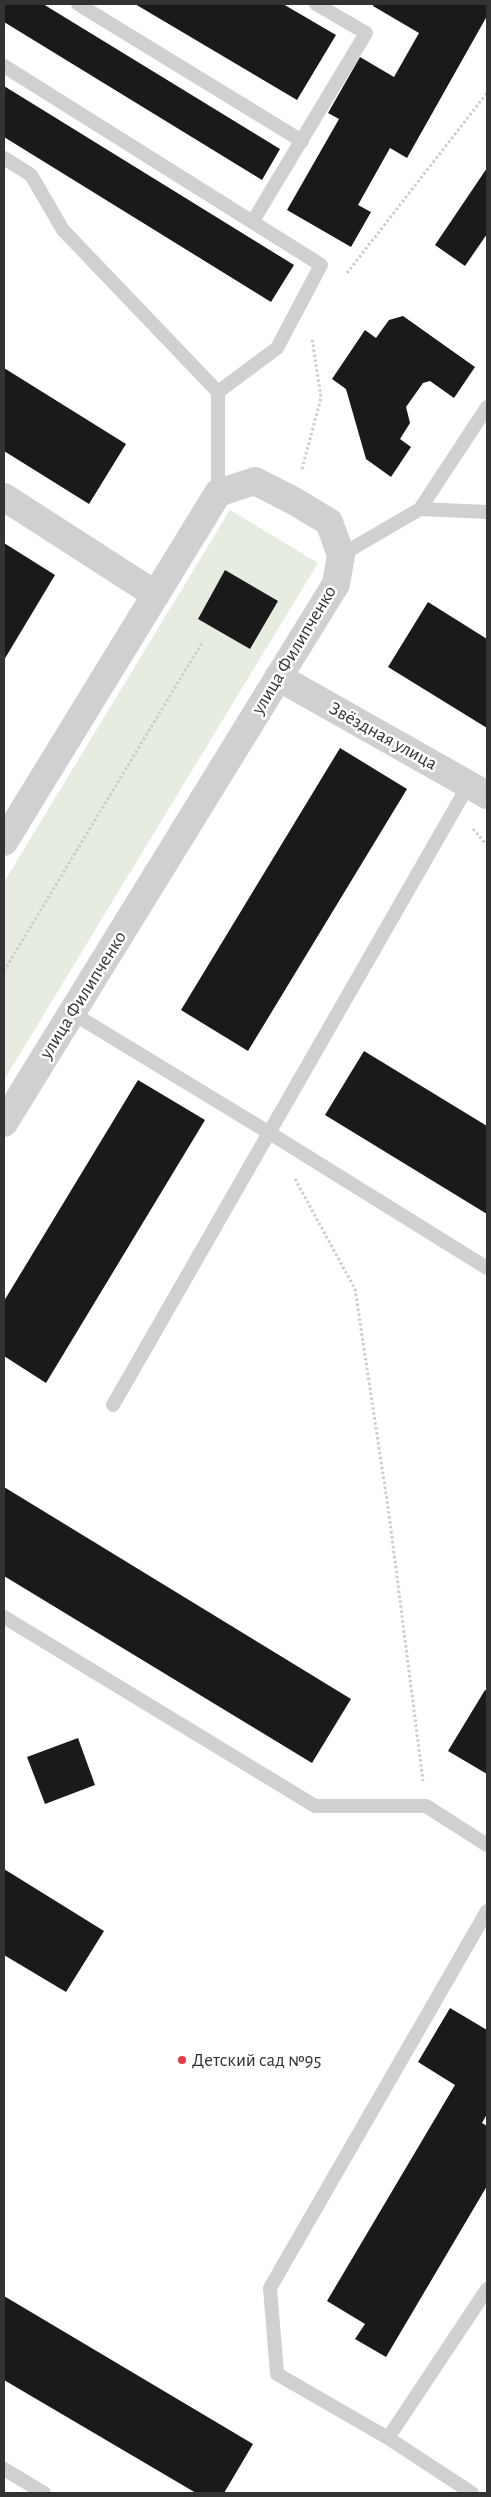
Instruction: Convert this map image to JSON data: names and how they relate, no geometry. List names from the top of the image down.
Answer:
{
  "streets": {
    "street": ["улица Филипченко", "Звёздная улица"]
  },
  "crossings": [
    ["улица Филипченко", "Звёздная улица"]
  ],
  "places": ["Детский сад №95"]
}
